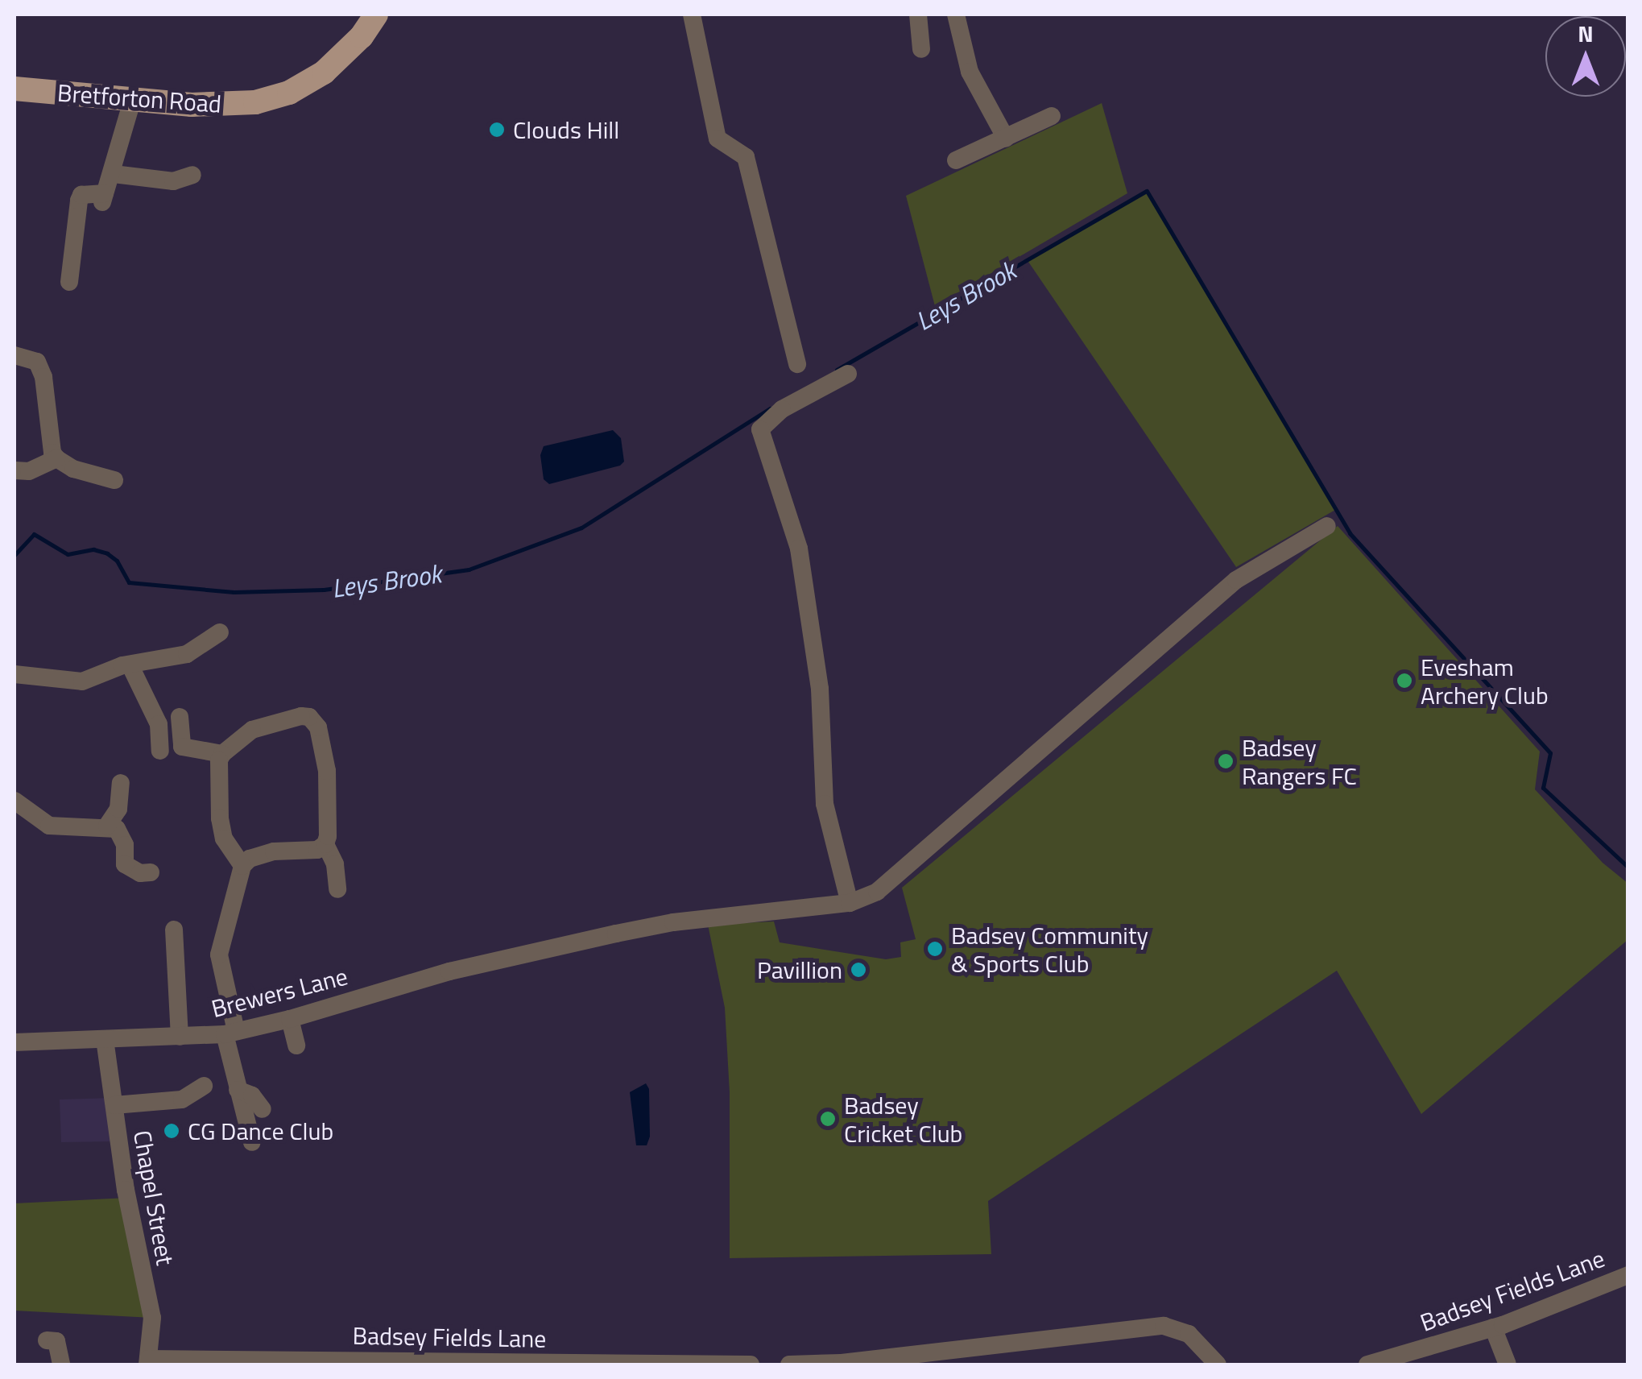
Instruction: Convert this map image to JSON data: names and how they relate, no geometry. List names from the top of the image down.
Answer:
{
  "streets": {
    "main road": ["Bretforton Road"],
    "street": ["Brewers Lane", "Chapel Street", "Badsey Fields Lane"]
  },
  "crossings": [
    ["Brewers Lane", "Chapel Street"],
    ["Chapel Street", "Badsey Fields Lane"]
  ],
  "water": ["Leys Brook"],
  "places": [
    "Clouds Hill",
    "Evesham Archery Club",
    "Badsey Rangers FC",
    "Badsey Community & Sports Club",
    "Pavillion",
    "Badsey Cricket Club",
    "CG Dance Club"
  ],
  "north": "top"
}
